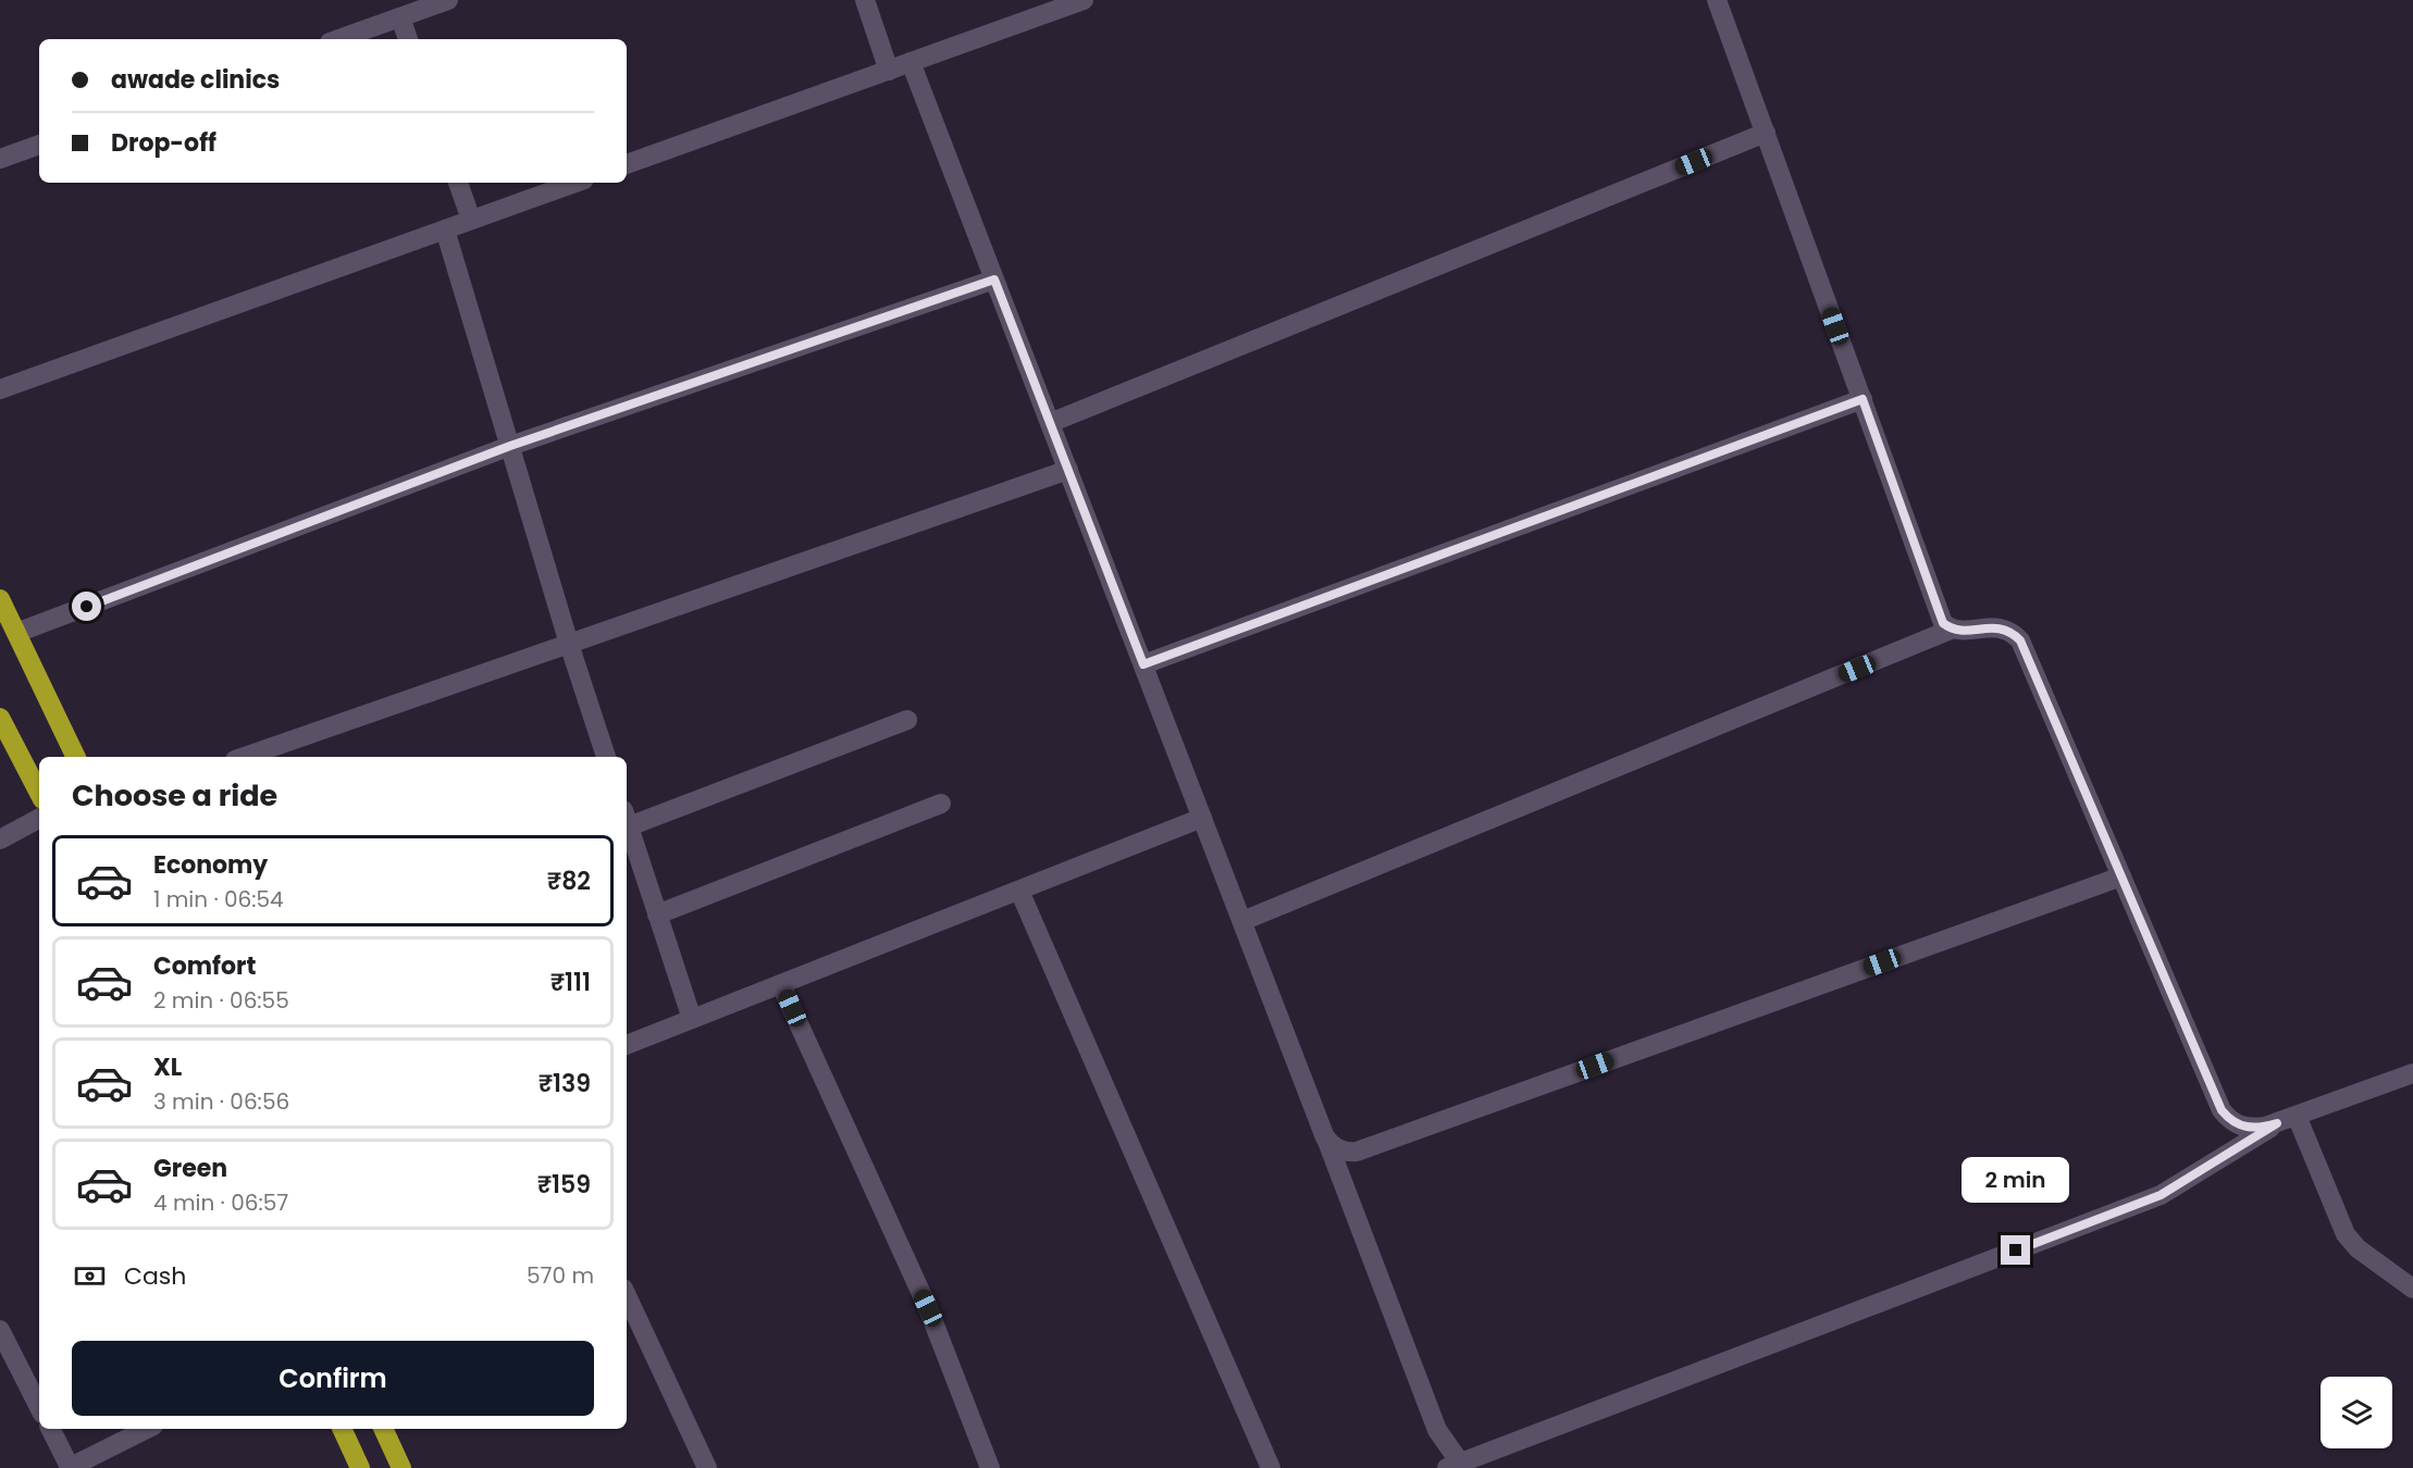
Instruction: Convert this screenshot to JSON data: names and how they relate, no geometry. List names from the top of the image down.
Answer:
{
  "page": {
    "banner": ["awade clinics", "Drop-off"],
    "heading": "Choose a ride",
    "list": [
      {
        "name": "Economy",
        "note": "1 min · 06:54",
        "value": "₹82"
      },
      {
        "name": "Comfort",
        "note": "2 min · 06:55",
        "value": "₹111"
      },
      {
        "name": "XL",
        "note": "3 min · 06:56",
        "value": "₹139"
      },
      {
        "name": "Green",
        "note": "4 min · 06:57",
        "value": "₹159"
      }
    ],
    "bubble": "2 min",
    "pay": ["Cash", "570 m"],
    "buttons": "Confirm"
  }
}
